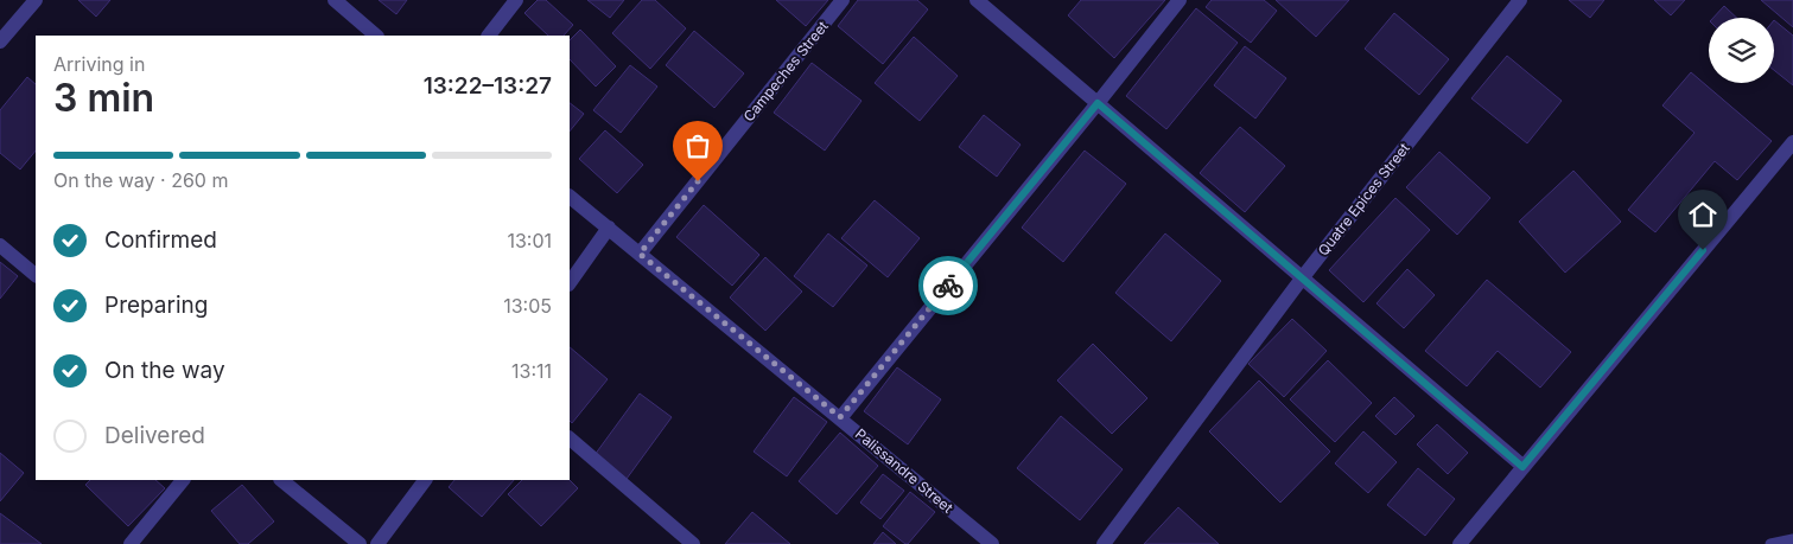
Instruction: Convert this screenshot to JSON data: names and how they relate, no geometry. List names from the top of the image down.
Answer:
{
  "streets": {
    "street": ["Campeches Street", "Quatre Epices Street", "Palissandre Street"]
  },
  "crossings": [
    ["Campeches Street", "Palissandre Street"]
  ],
  "page": {
    "heading": ["3 min", "Arriving in", "13:22–13:27"],
    "bar": "On the way · 260 m",
    "list": [
      ["Confirmed", "13:01"],
      ["Preparing", "13:05"],
      ["On the way", "13:11"],
      "Delivered"
    ]
  }
}
